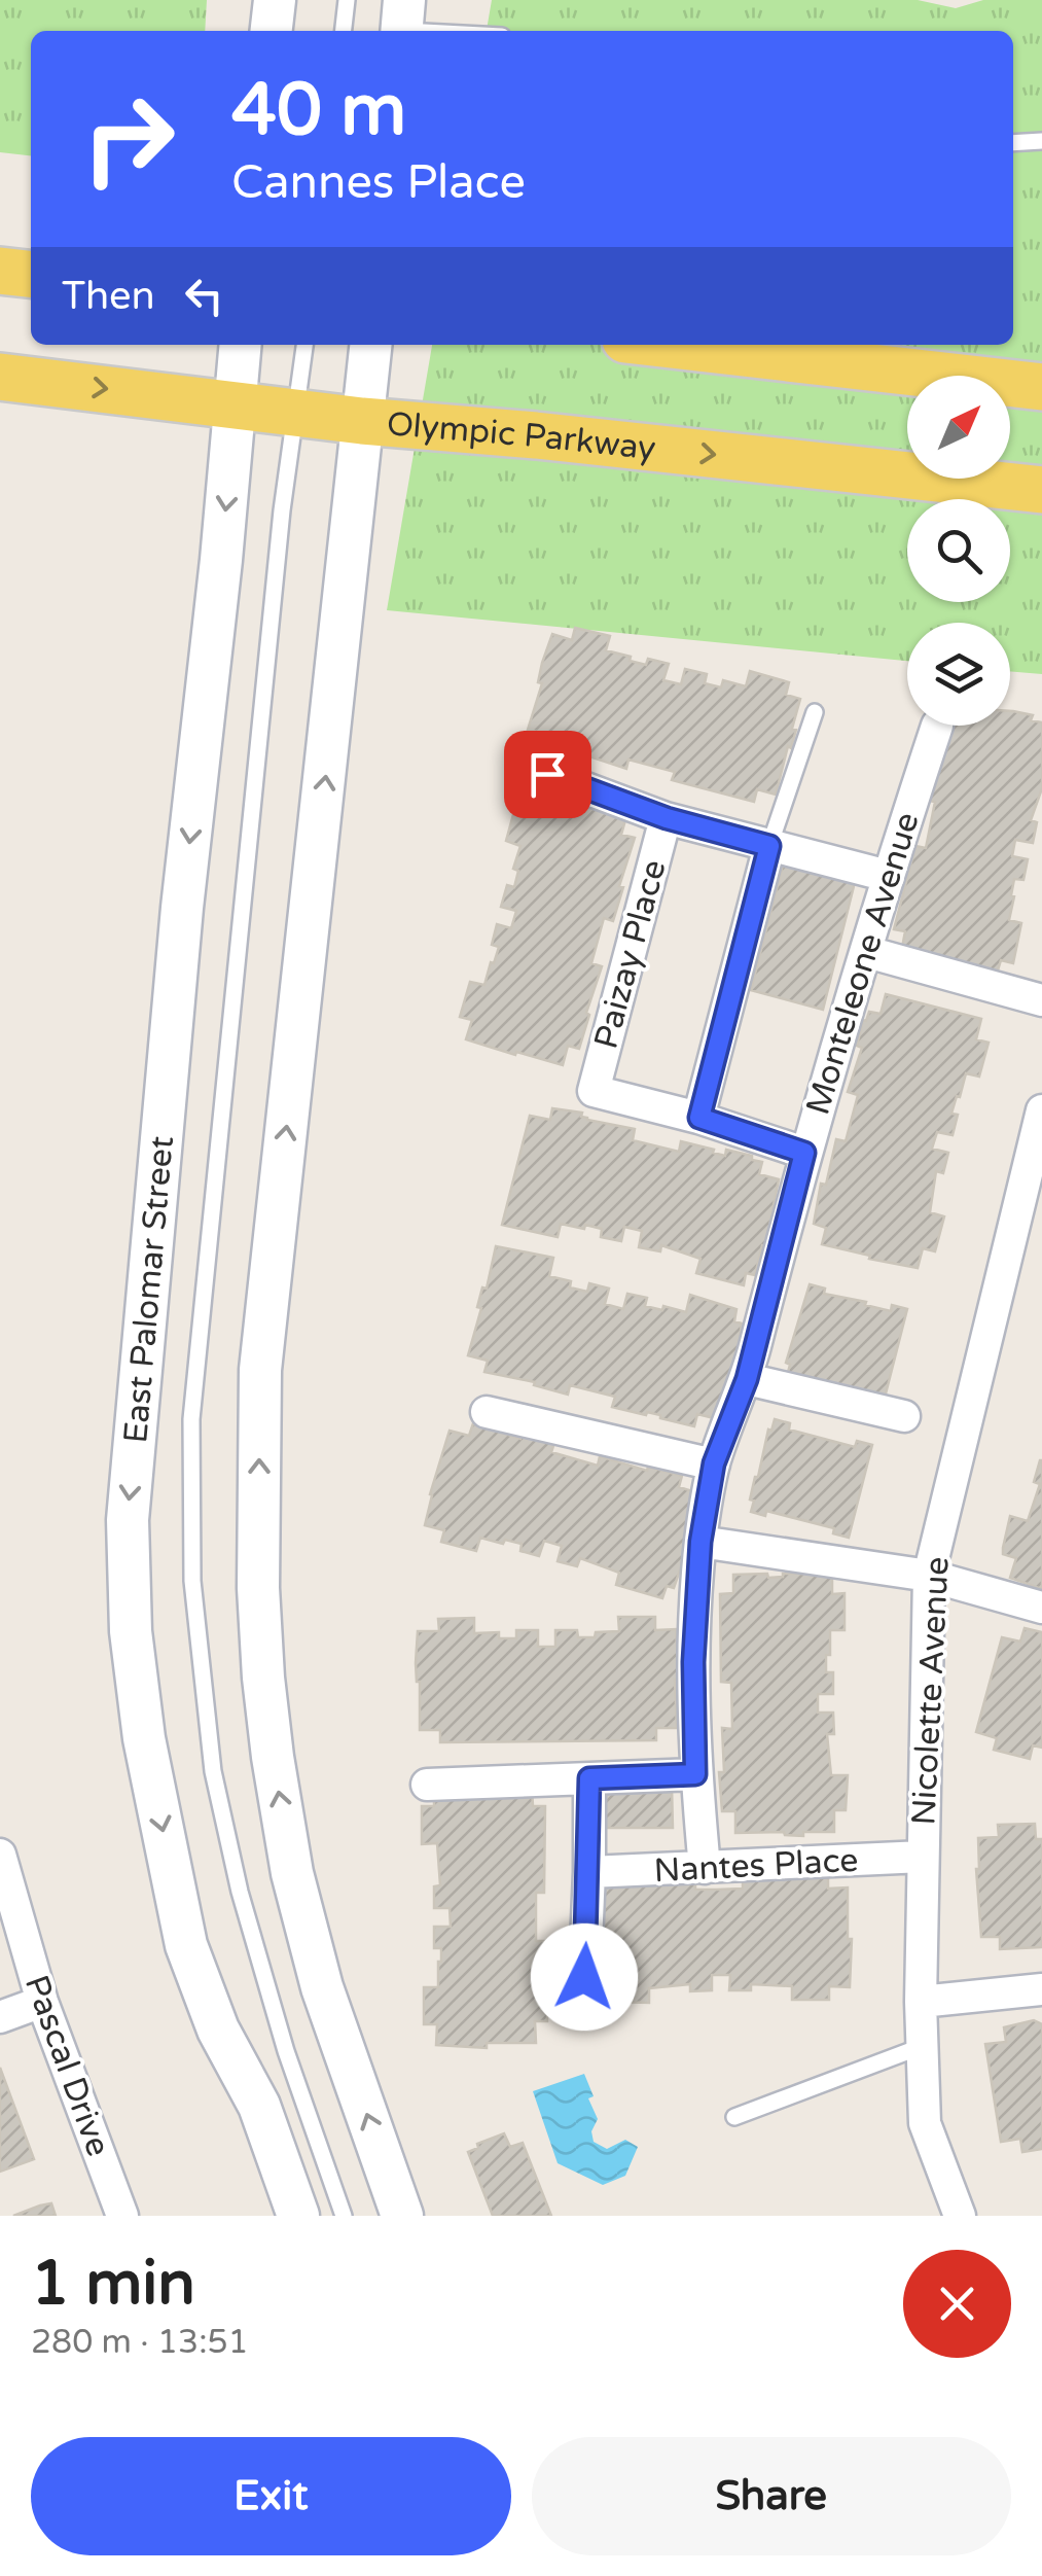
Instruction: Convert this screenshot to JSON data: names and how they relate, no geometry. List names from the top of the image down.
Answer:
{
  "streets": {
    "main road": ["Olympic Parkway"],
    "street": [
      "Paizay Place",
      "Monteleone Avenue",
      "East Palomar Street",
      "Nicolette Avenue",
      "Nantes Place",
      "Pascal Drive"
    ]
  },
  "crossings": [
    ["Olympic Parkway", "East Palomar Street"],
    ["Monteleone Avenue", "Nantes Place"],
    ["Nicolette Avenue", "Nantes Place"]
  ],
  "north": "top right",
  "page": {
    "turn": ["40 m", "Cannes Place"],
    "then": "Then",
    "heading": ["1 min", "280 m · 13:51"],
    "buttons": ["Exit", "Share"]
  }
}
